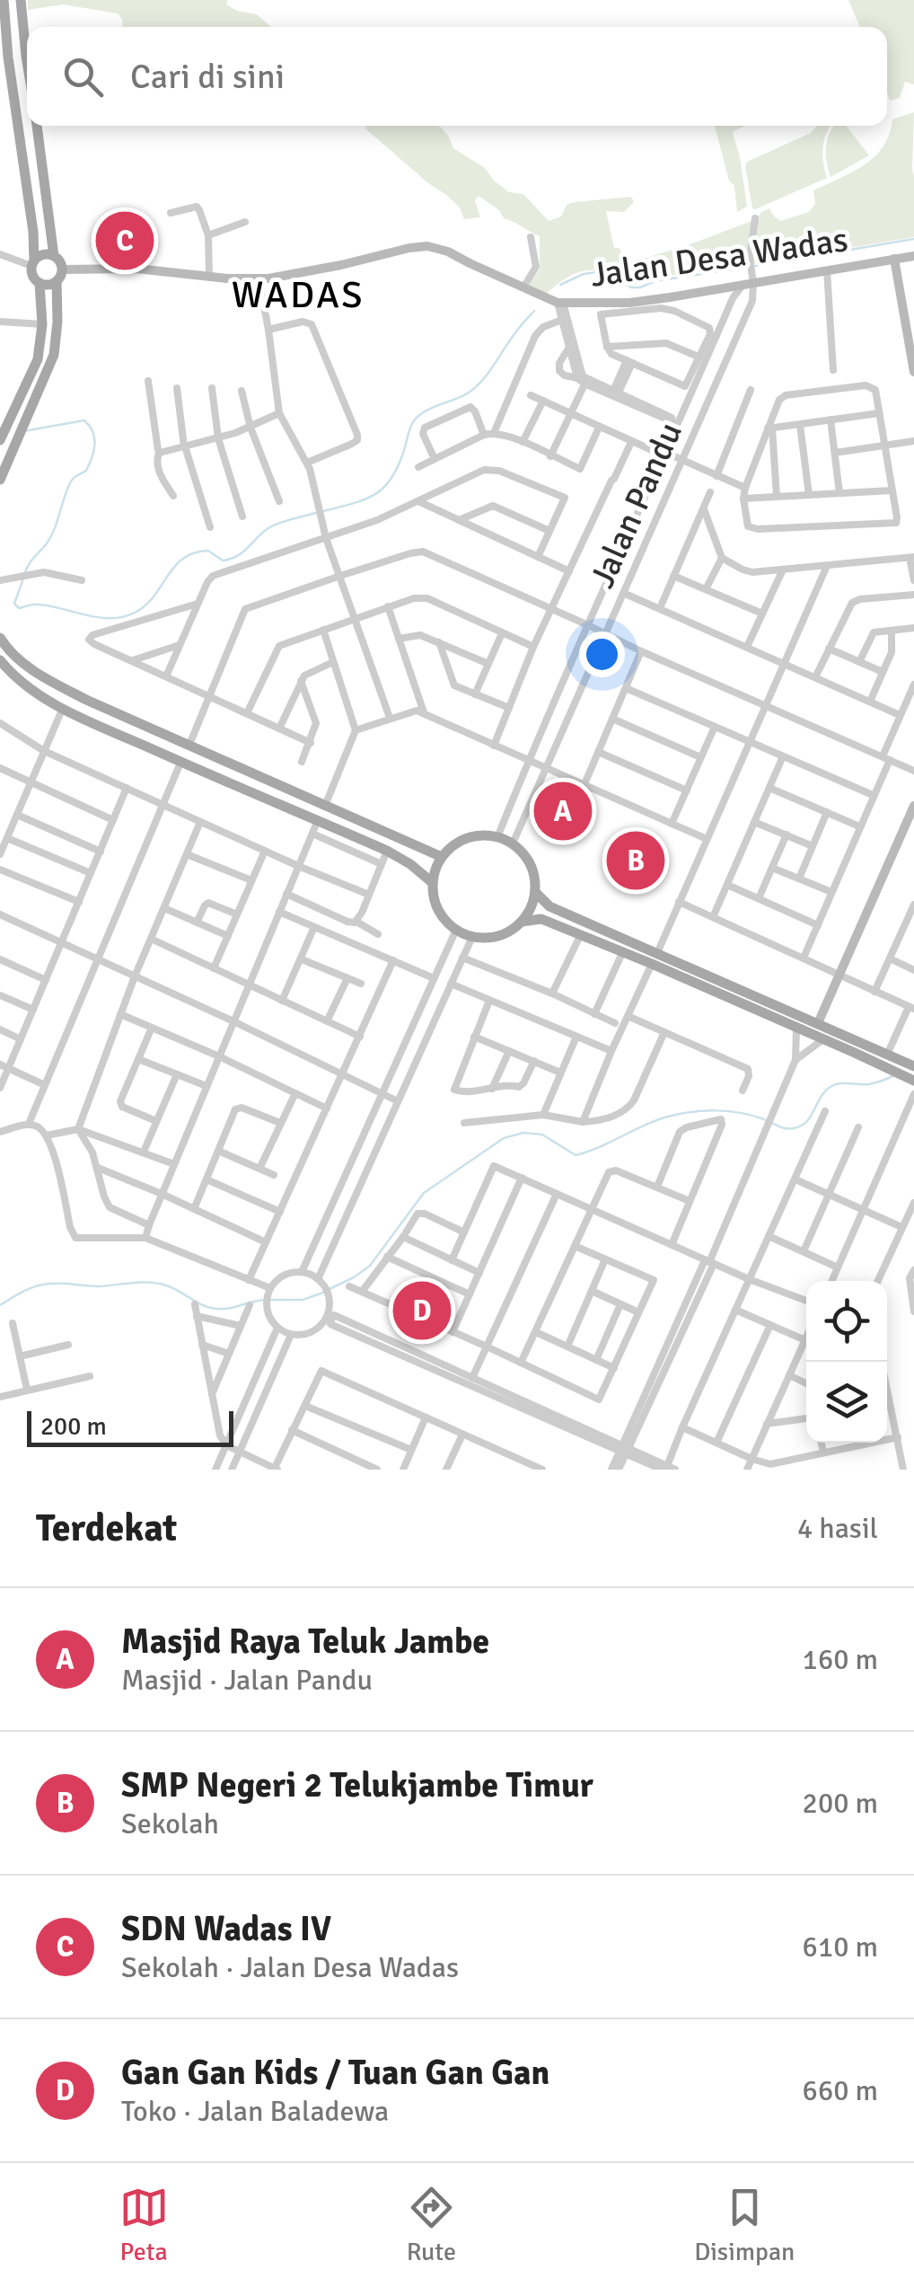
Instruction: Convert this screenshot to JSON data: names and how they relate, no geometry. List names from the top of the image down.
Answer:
{
  "streets": {
    "main road": ["Jalan Desa Wadas"],
    "street": ["Jalan Pandu"]
  },
  "crossings": [
    ["Jalan Desa Wadas", "Jalan Pandu"]
  ],
  "districts": ["WADAS"],
  "scale_bar": "200 m",
  "page": {
    "search": "Cari di sini",
    "pins": [
      "C",
      "A",
      "B",
      "D"
    ],
    "scale": "200 m",
    "heading": ["Terdekat", "4 hasil"],
    "list": [
      {
        "mark": "A",
        "name": "Masjid Raya Teluk Jambe",
        "note": "Masjid · Jalan Pandu",
        "value": "160 m"
      },
      {
        "mark": "B",
        "name": "SMP Negeri 2 Telukjambe Timur",
        "note": "Sekolah",
        "value": "200 m"
      },
      {
        "mark": "C",
        "name": "SDN Wadas IV",
        "note": "Sekolah · Jalan Desa Wadas",
        "value": "610 m"
      },
      {
        "mark": "D",
        "name": "Gan Gan Kids / Tuan Gan Gan",
        "note": "Toko · Jalan Baladewa",
        "value": "660 m"
      }
    ],
    "nav": ["Peta", "Rute", "Disimpan"]
  }
}
